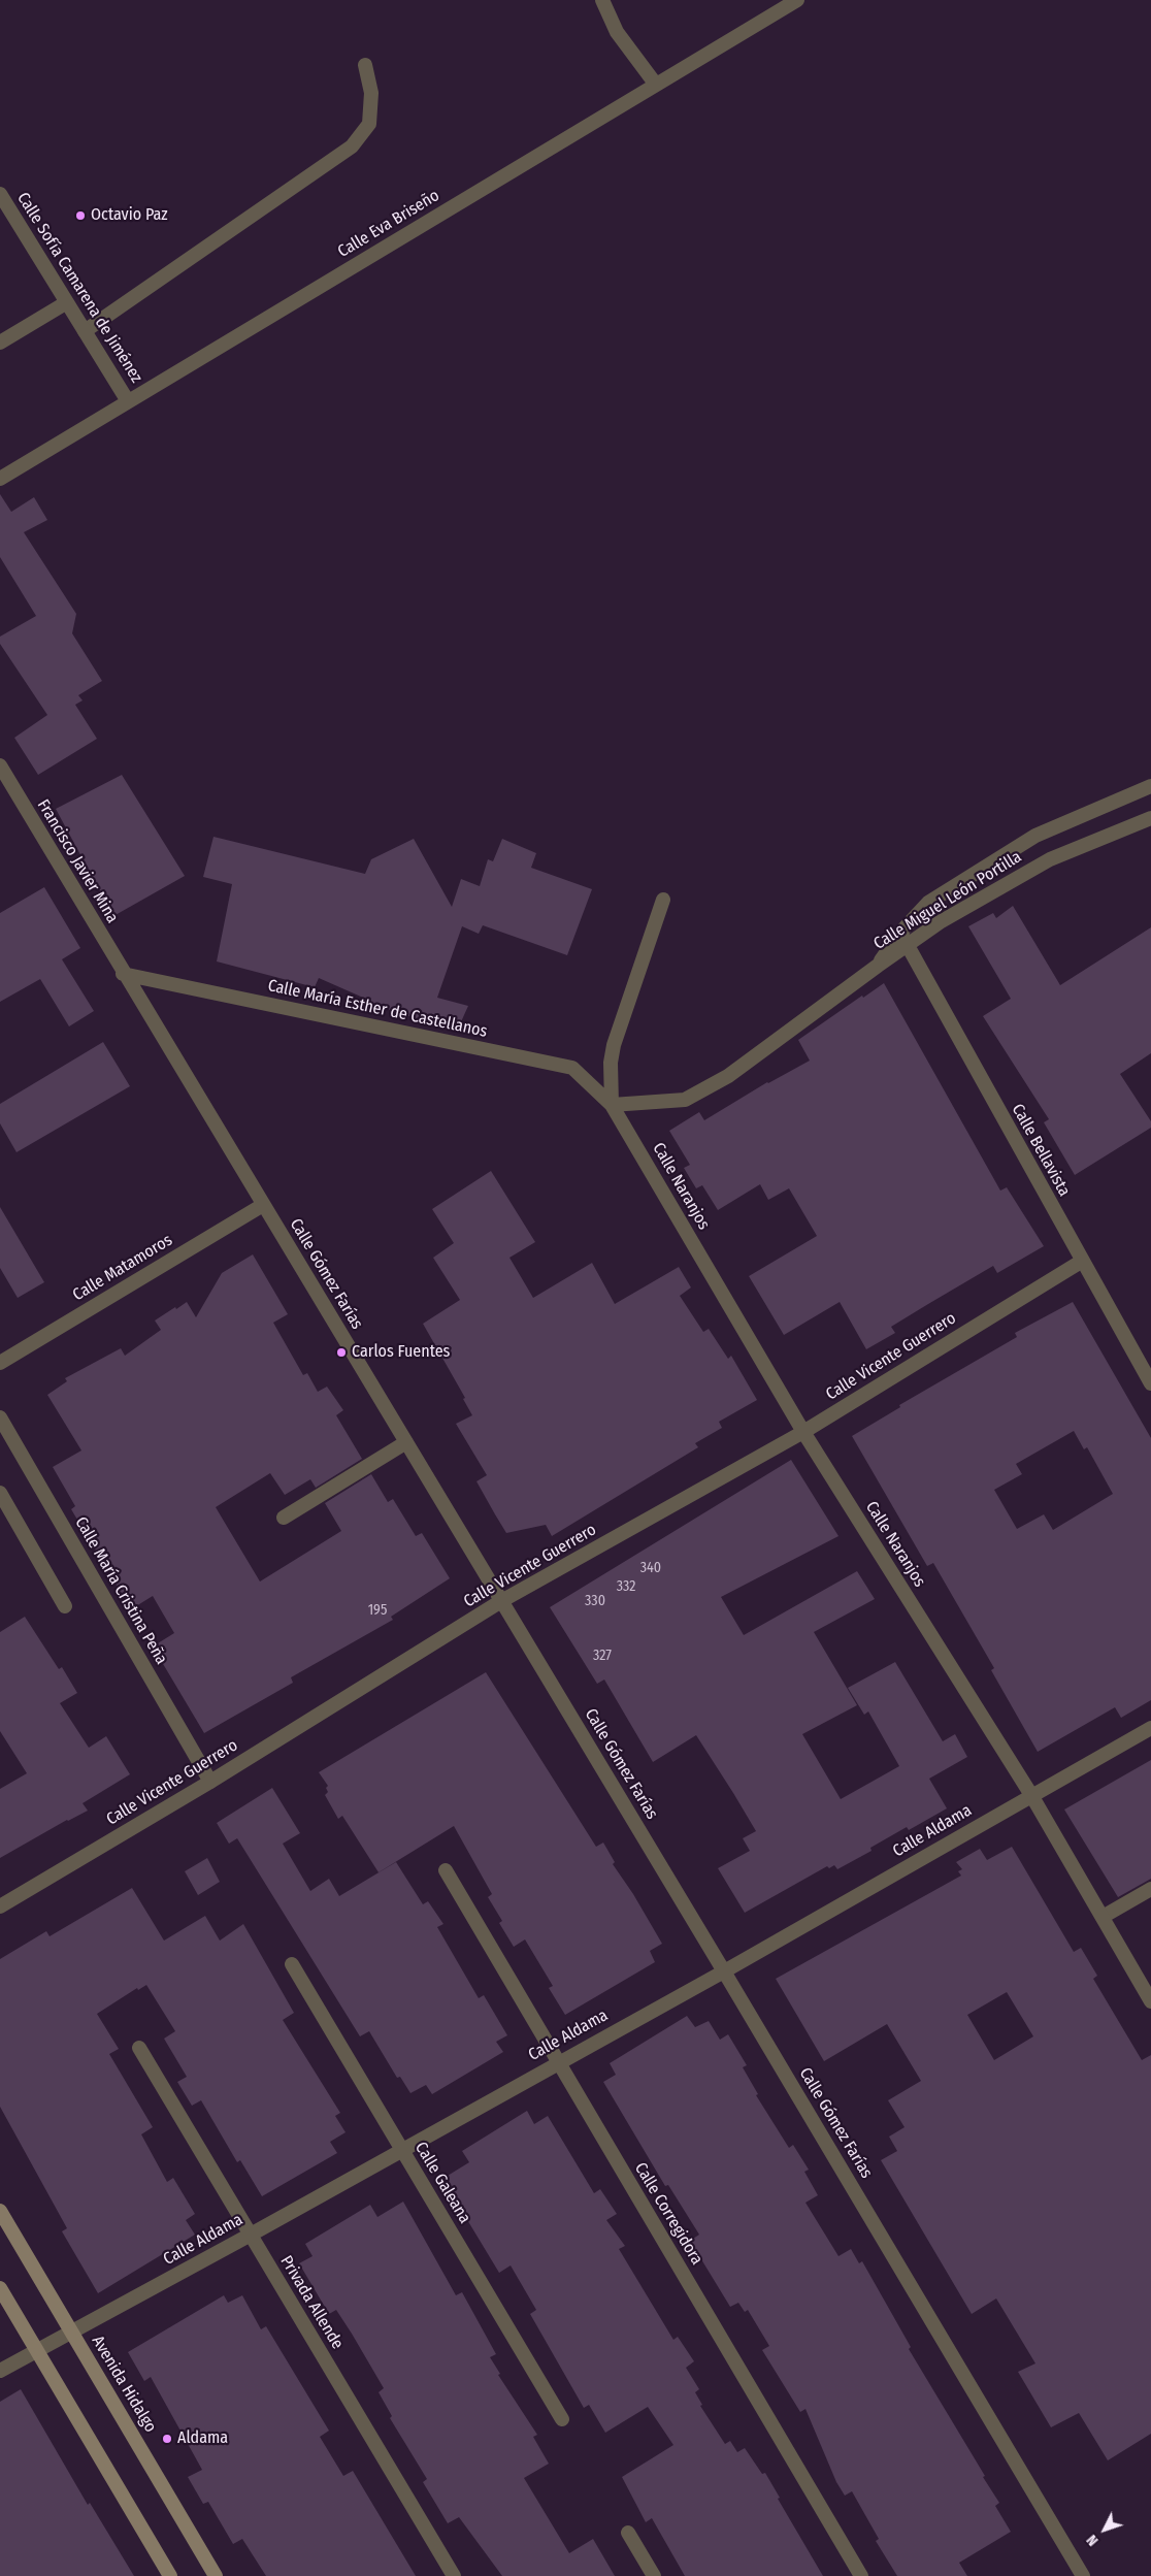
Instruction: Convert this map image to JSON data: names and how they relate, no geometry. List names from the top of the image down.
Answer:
{
  "streets": {
    "main road": ["Avenida Hidalgo"],
    "street": [
      "Calle Eva Briseño",
      "Calle Sofía Camarena de Jiménez",
      "Francisco Javier Mina",
      "Calle Miguel León Portilla",
      "Calle María Esther de Castellanos",
      "Calle Bellavista",
      "Calle Naranjos",
      "Calle Matamoros",
      "Calle Gómez Farías",
      "Calle Vicente Guerrero",
      "Calle María Cristina Peña",
      "Calle Aldama",
      "Calle Galeana",
      "Calle Corregidora",
      "Privada Allende"
    ]
  },
  "crossings": [
    ["Calle Eva Briseño", "Calle Sofía Camarena de Jiménez"],
    ["Francisco Javier Mina", "Calle María Esther de Castellanos"],
    ["Francisco Javier Mina", "Calle Gómez Farías"],
    ["Calle Miguel León Portilla", "Calle María Esther de Castellanos"],
    ["Calle Miguel León Portilla", "Calle Bellavista"],
    ["Calle Miguel León Portilla", "Calle Naranjos"],
    ["Calle María Esther de Castellanos", "Calle Naranjos"],
    ["Calle María Esther de Castellanos", "Calle Gómez Farías"],
    ["Calle Bellavista", "Calle Vicente Guerrero"],
    ["Calle Naranjos", "Calle Vicente Guerrero"],
    ["Calle Naranjos", "Calle Aldama"],
    ["Calle Matamoros", "Calle Gómez Farías"],
    ["Calle Gómez Farías", "Calle Vicente Guerrero"],
    ["Calle Gómez Farías", "Calle Aldama"],
    ["Calle Vicente Guerrero", "Calle María Cristina Peña"],
    ["Calle Aldama", "Calle Galeana"],
    ["Calle Aldama", "Calle Corregidora"],
    ["Calle Aldama", "Privada Allende"],
    ["Calle Aldama", "Avenida Hidalgo"]
  ],
  "places": ["Octavio Paz", "Carlos Fuentes", "Aldama"],
  "house_numbers": [
    "340",
    "332",
    "330",
    "195",
    "327"
  ],
  "north": "bottom left"
}
